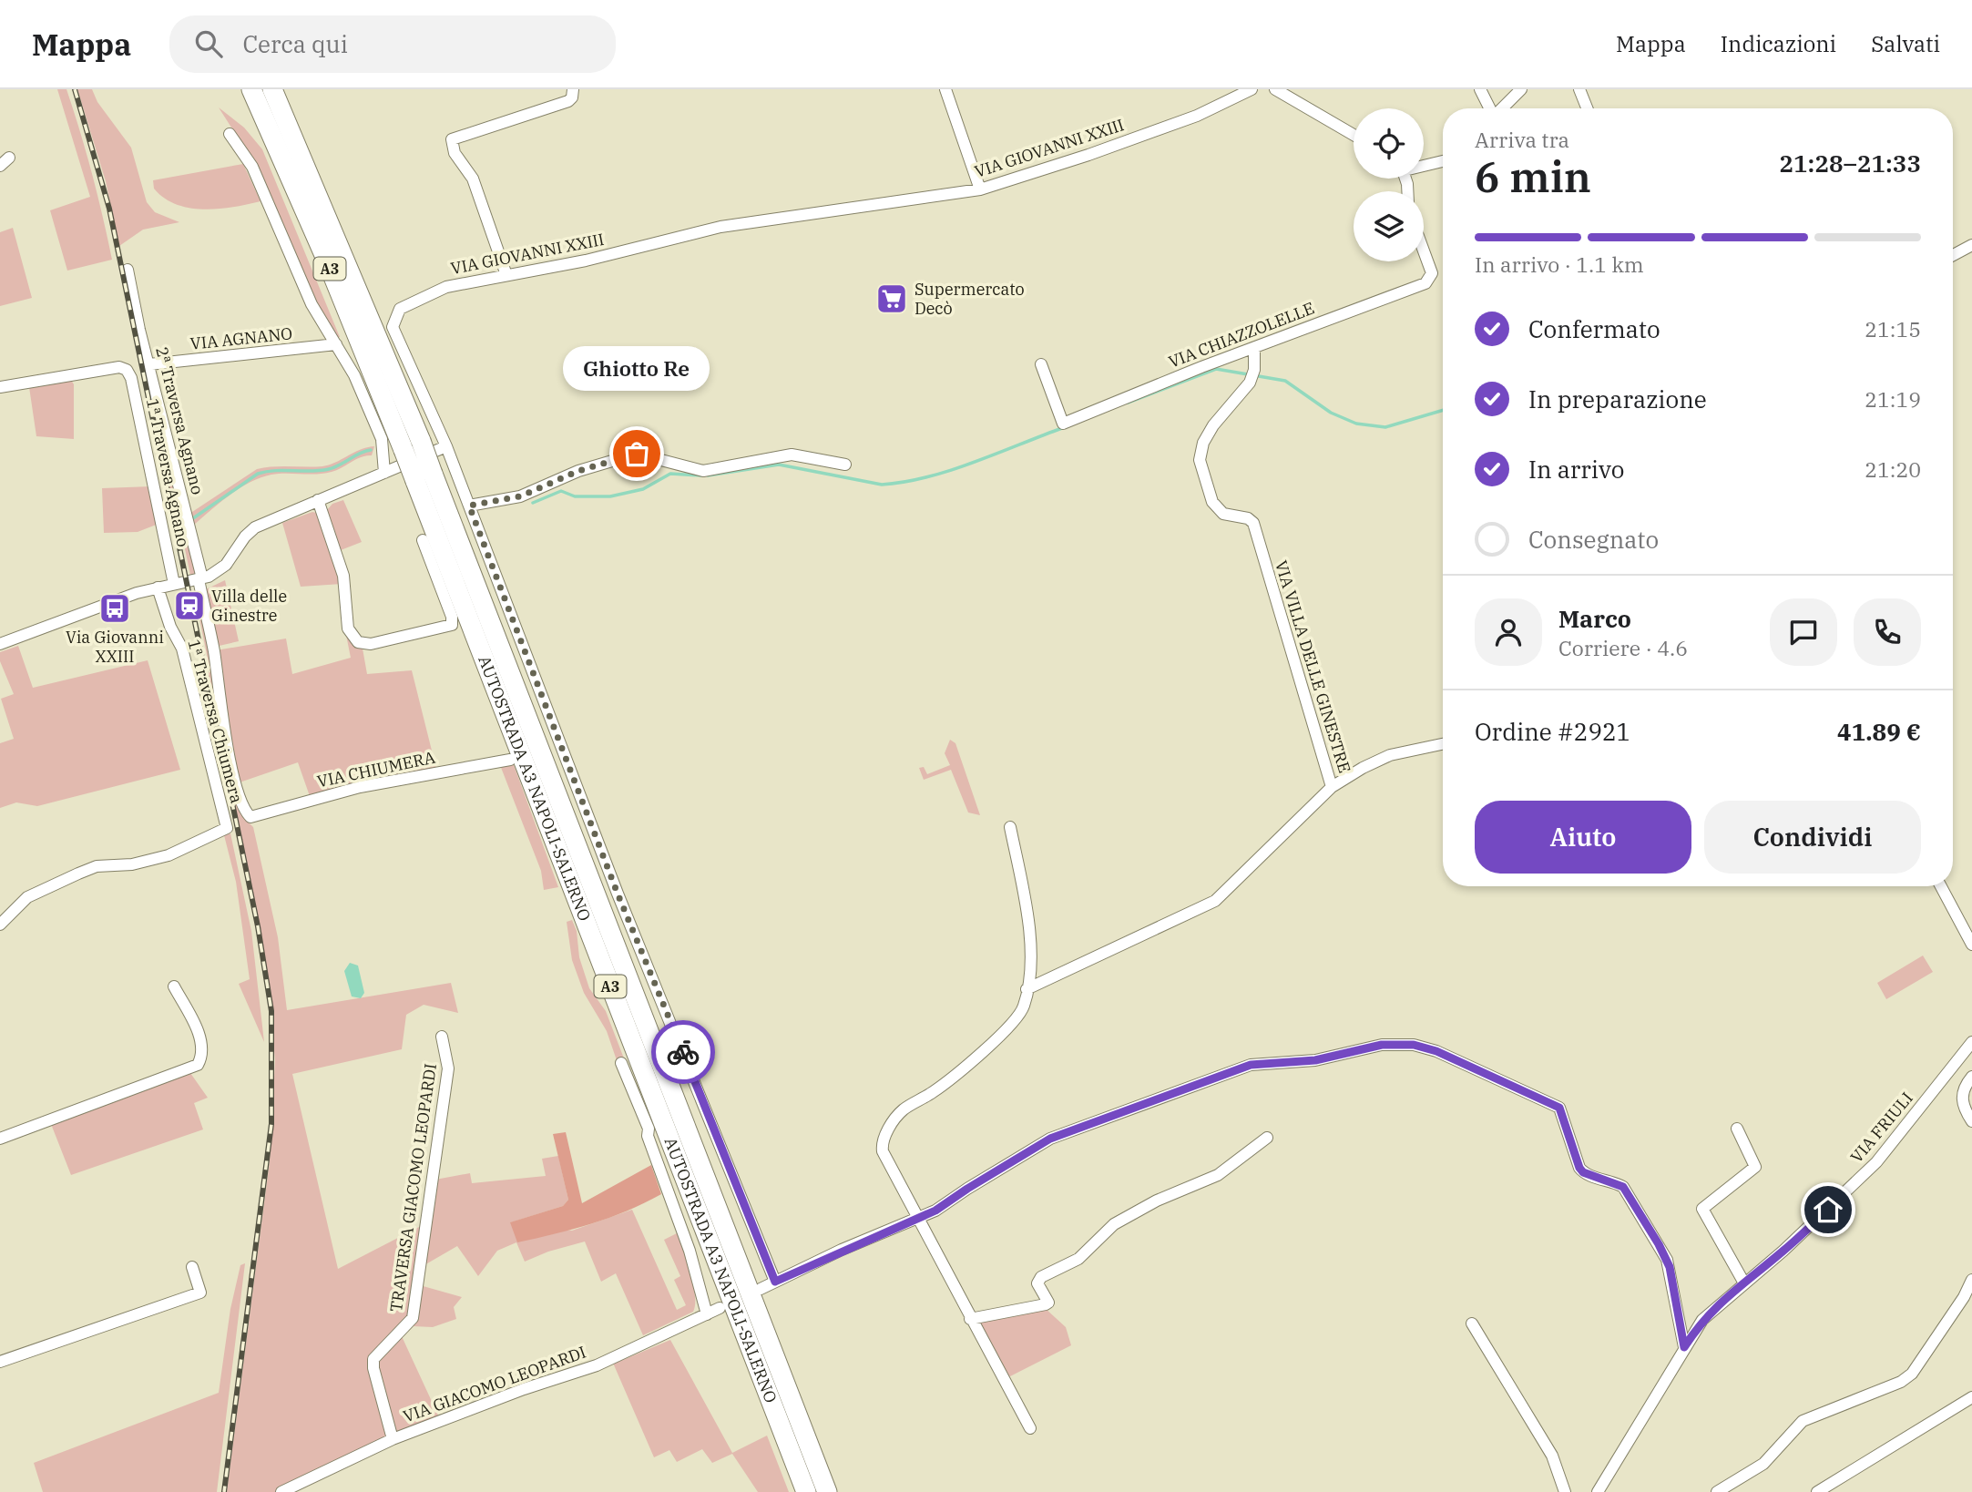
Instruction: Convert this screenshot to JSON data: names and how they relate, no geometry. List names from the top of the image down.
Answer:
{
  "streets": {
    "highway": ["A3", "AUTOSTRADA A3 NAPOLI-SALERNO"],
    "street": [
      "VIA GIOVANNI XXIII",
      "VIA CHIAZZOLELLE",
      "VIA AGNANO",
      "2ª Traversa Agnano",
      "1ª Traversa Agnano",
      "VIA VILLA DELLE GINESTRE",
      "1ª Traversa Chiumera",
      "VIA CHIUMERA",
      "VIA FRIULI",
      "TRAVERSA GIACOMO LEOPARDI",
      "VIA GIACOMO LEOPARDI"
    ]
  },
  "crossings": [
    ["VIA CHIAZZOLELLE", "VIA VILLA DELLE GINESTRE"],
    ["VIA AGNANO", "2ª Traversa Agnano"],
    ["2ª Traversa Agnano", "VIA CHIUMERA"],
    ["TRAVERSA GIACOMO LEOPARDI", "VIA GIACOMO LEOPARDI"]
  ],
  "places": {
    "supermarket": ["Supermercato Decò"],
    "other": ["Ghiotto Re"],
    "station": ["Villa delle Ginestre"],
    "bus stop": ["Via Giovanni XXIII"]
  },
  "page": {
    "header": "Mappa",
    "search": "Cerca qui",
    "nav": ["Mappa", "Indicazioni", "Salvati"],
    "heading": ["6 min", "Arriva tra", "21:28–21:33"],
    "panel": [
      "Marco",
      "Corriere · 4.6",
      "Ordine #2921",
      "41.89 €"
    ],
    "bar": "In arrivo · 1.1 km",
    "list": [
      ["Confermato", "21:15"],
      ["In preparazione", "21:19"],
      ["In arrivo", "21:20"],
      "Consegnato"
    ],
    "bubble": "Ghiotto Re",
    "buttons": ["Aiuto", "Condividi"]
  }
}
